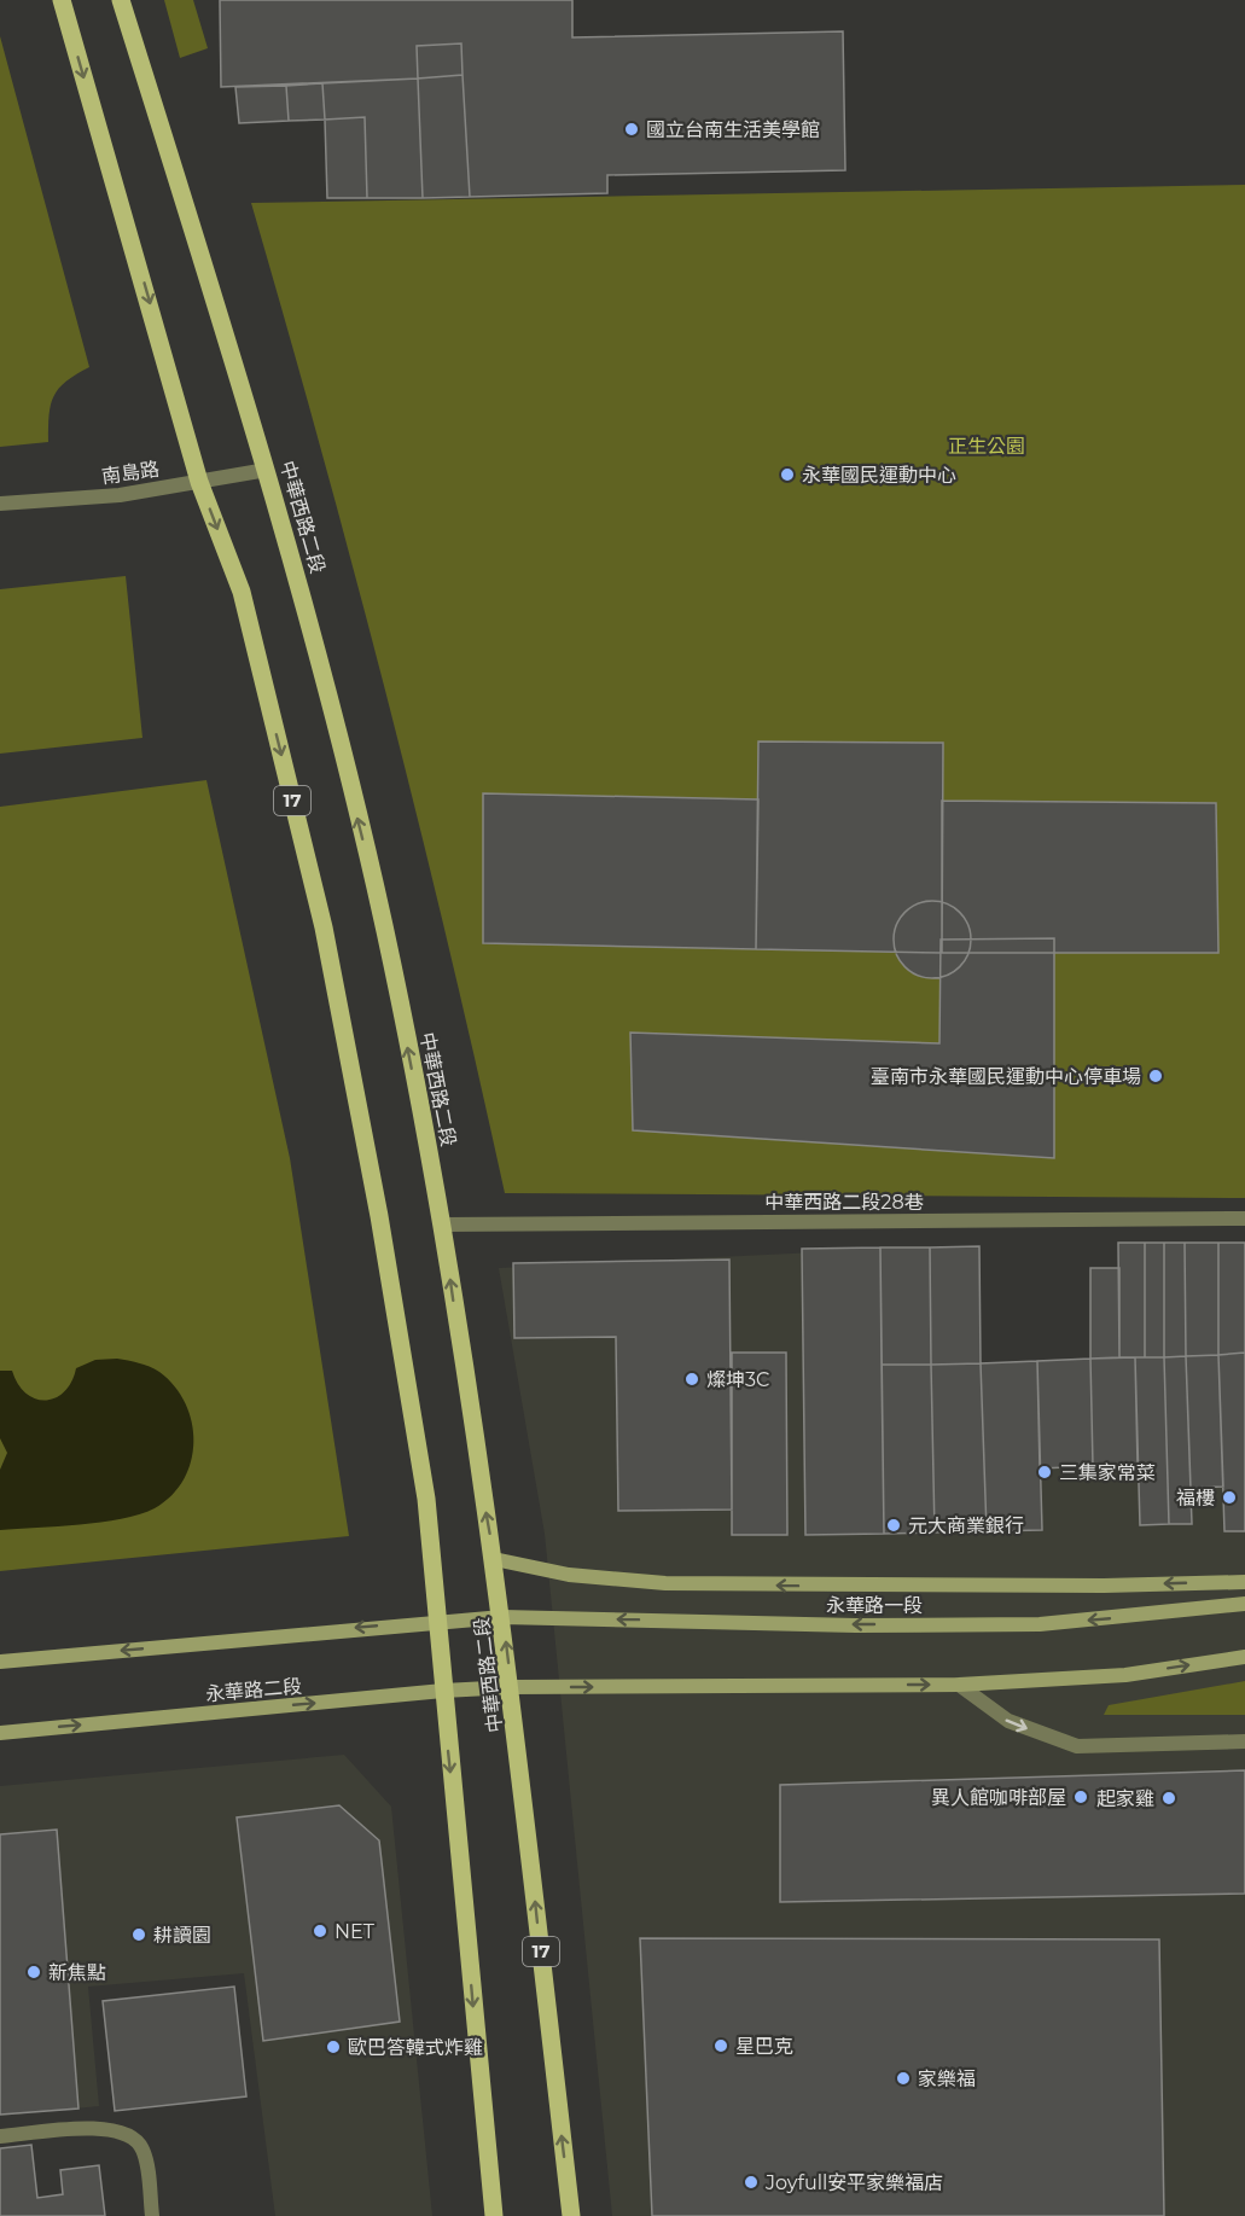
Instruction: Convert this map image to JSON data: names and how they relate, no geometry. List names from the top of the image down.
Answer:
{
  "streets": {
    "main road": ["中華西路二段", "17"],
    "street": [
      "南島路",
      "中華西路二段28巷",
      "永華路一段",
      "永華路二段"
    ]
  },
  "crossings": [
    ["南島路", "中華西路二段"],
    ["南島路", "17"],
    ["中華西路二段", "中華西路二段28巷"],
    ["中華西路二段", "永華路一段"],
    ["中華西路二段", "永華路二段"],
    ["17", "永華路二段"]
  ],
  "parks": ["正生公園"],
  "places": [
    "國立台南生活美學館",
    "永華國民運動中心",
    "臺南市永華國民運動中心停車場",
    "燦坤3C",
    "三集家常菜",
    "福樓",
    "元大商業銀行",
    "異人館咖啡部屋",
    "起家雞",
    "NET",
    "耕讀園",
    "新焦點",
    "星巴克",
    "歐巴答韓式炸雞",
    "家樂福",
    "Joyfull安平家樂福店"
  ]
}
